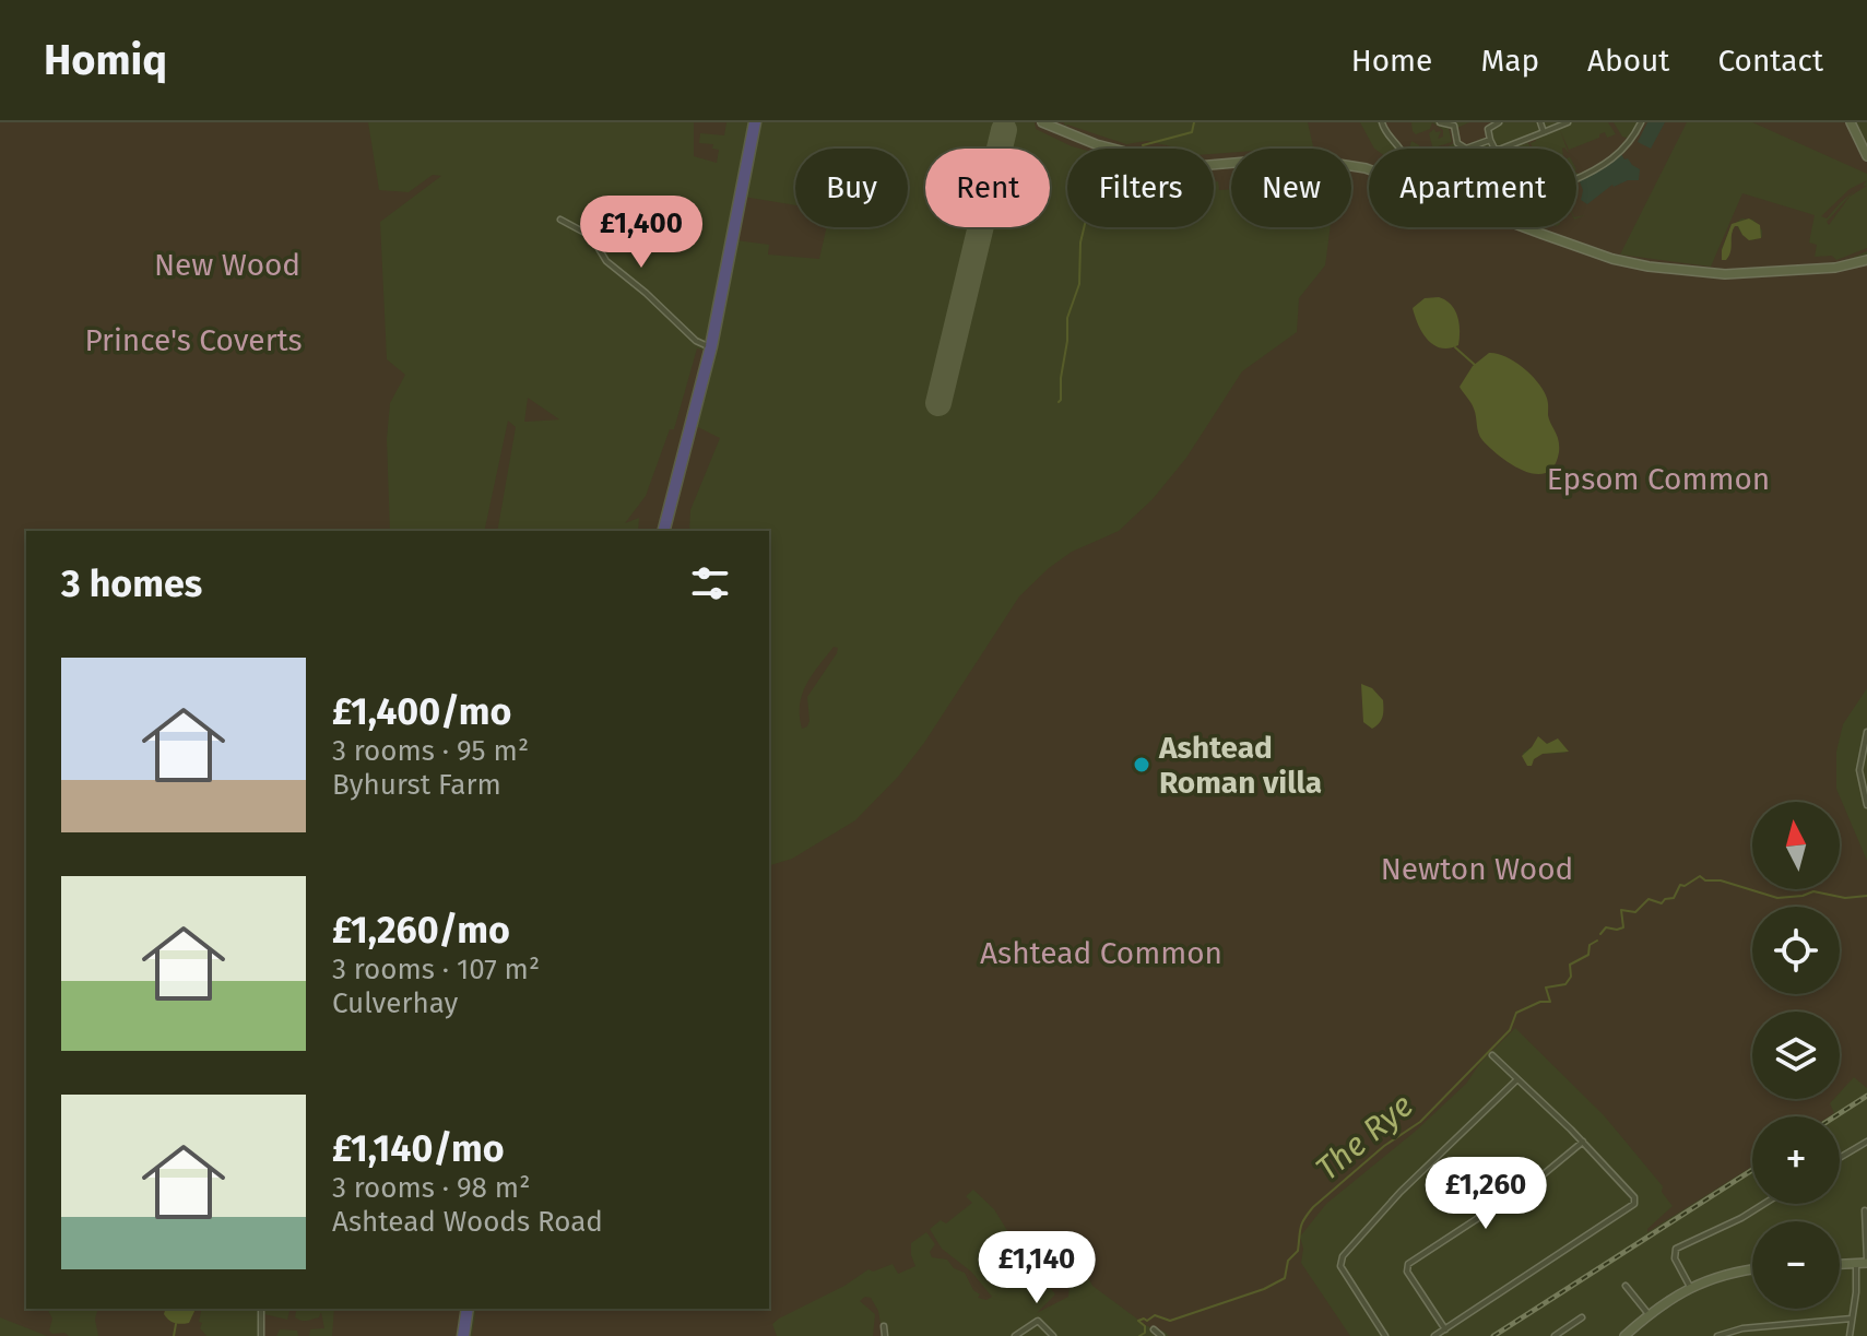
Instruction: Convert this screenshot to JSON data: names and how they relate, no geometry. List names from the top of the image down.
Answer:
{
  "water": ["The Rye"],
  "parks": [
    "New Wood",
    "Prince's Coverts",
    "Epsom Common",
    "Newton Wood",
    "Ashtead Common"
  ],
  "places": ["Ashtead Roman villa"],
  "north": "top",
  "page": {
    "header": "Homiq",
    "nav": [
      "Home",
      "Map",
      "About",
      "Contact"
    ],
    "chip": [
      "Buy",
      "Rent",
      "Filters",
      "New",
      "Apartment"
    ],
    "price": ["£1,400", "£1,260", "£1,140"],
    "heading": "3 homes",
    "list": [
      {
        "name": "£1,400/mo",
        "note": "3 rooms · 95 m² · Byhurst Farm"
      },
      {
        "name": "£1,260/mo",
        "note": "3 rooms · 107 m² · Culverhay"
      },
      {
        "name": "£1,140/mo",
        "note": "3 rooms · 98 m² · Ashtead Woods Road"
      }
    ],
    "map_buttons": ["+", "−"]
  }
}
